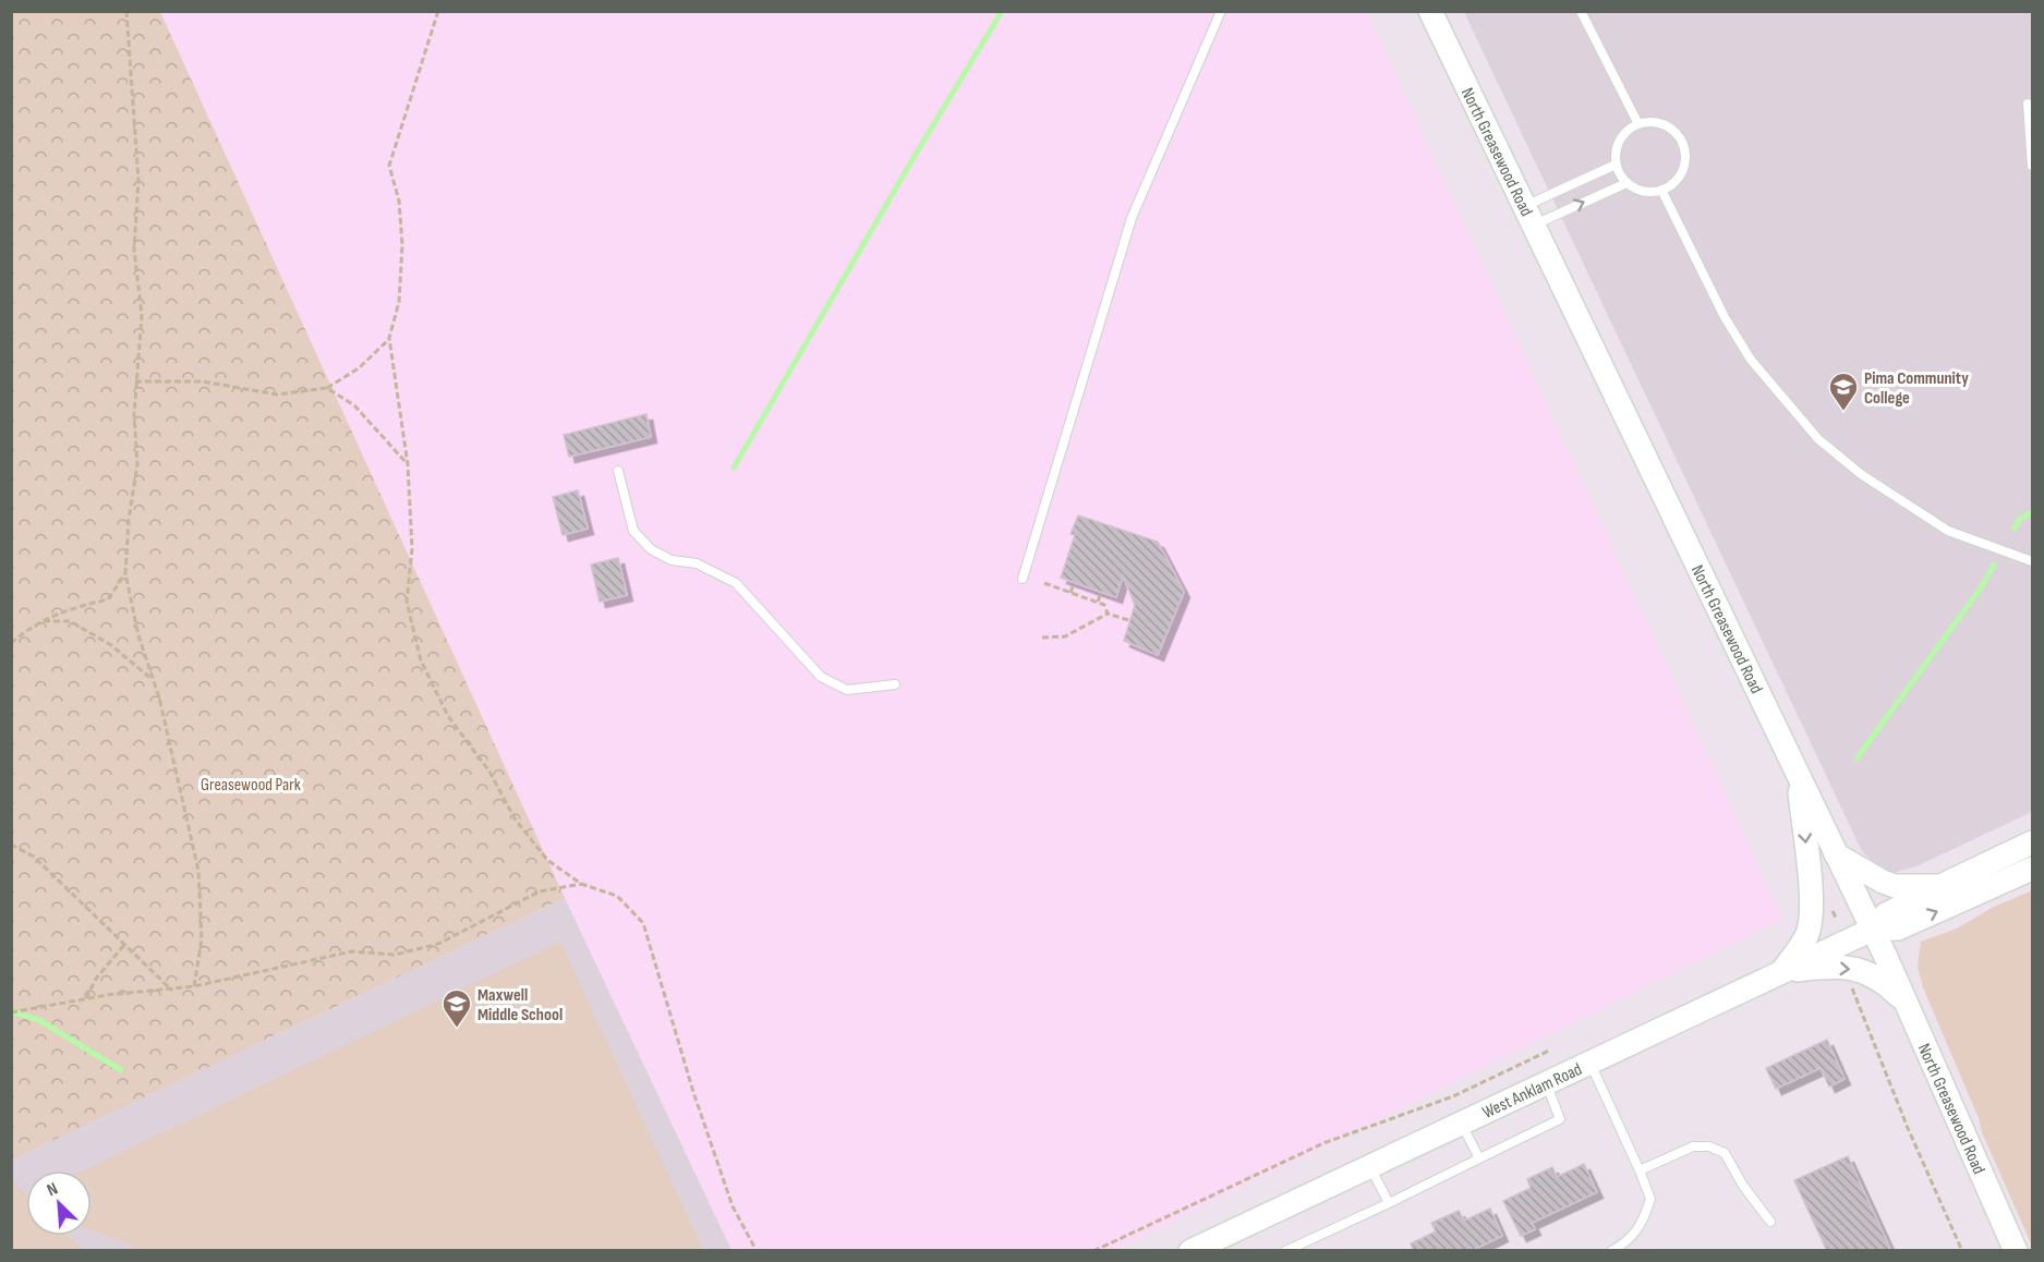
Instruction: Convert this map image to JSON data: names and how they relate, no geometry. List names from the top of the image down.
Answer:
{
  "streets": {
    "main road": ["North Greasewood Road", "West Anklam Road"]
  },
  "crossings": [
    ["North Greasewood Road", "West Anklam Road"]
  ],
  "parks": ["Greasewood Park"],
  "places": {
    "school or university": ["Pima Community College", "Maxwell Middle School"]
  },
  "north": "top left"
}
